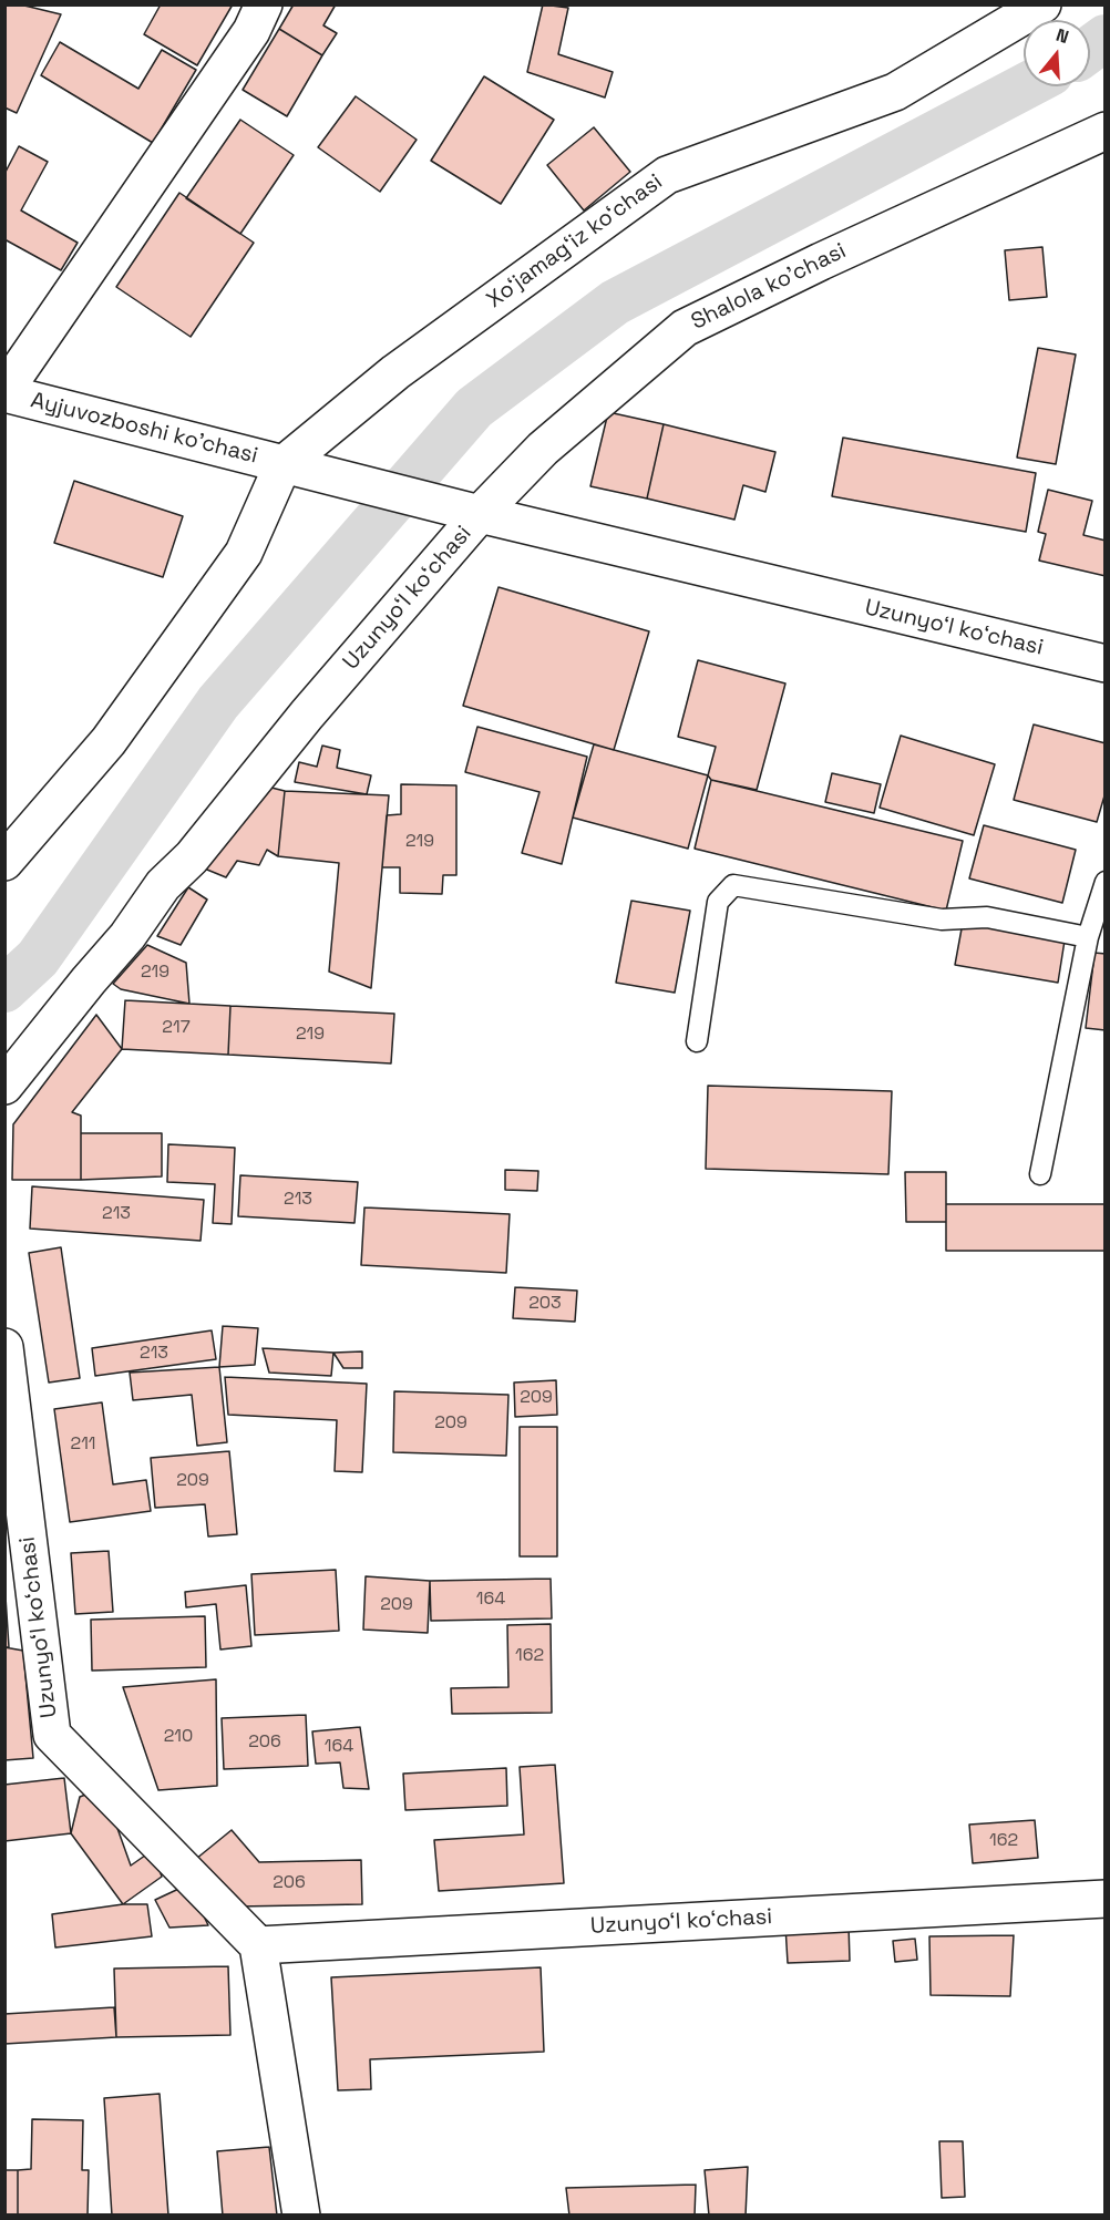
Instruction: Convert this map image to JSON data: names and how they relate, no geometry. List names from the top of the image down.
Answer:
{
  "streets": {
    "street": [
      "Xoʻjamagʻiz koʻchasi",
      "Shalola ko'chasi",
      "Ayjuvozboshi ko'chasi",
      "Uzunyoʻl koʻchasi"
    ]
  },
  "crossings": [
    ["Xoʻjamagʻiz koʻchasi", "Ayjuvozboshi ko'chasi"],
    ["Shalola ko'chasi", "Ayjuvozboshi ko'chasi"],
    ["Shalola ko'chasi", "Uzunyoʻl koʻchasi"],
    ["Ayjuvozboshi ko'chasi", "Uzunyoʻl koʻchasi"]
  ],
  "house_numbers": [
    "219",
    "219",
    "217",
    "219",
    "213",
    "213",
    "203",
    "213",
    "209",
    "209",
    "211",
    "209",
    "164",
    "209",
    "162",
    "210",
    "206",
    "164",
    "162",
    "206"
  ],
  "north": "top"
}
